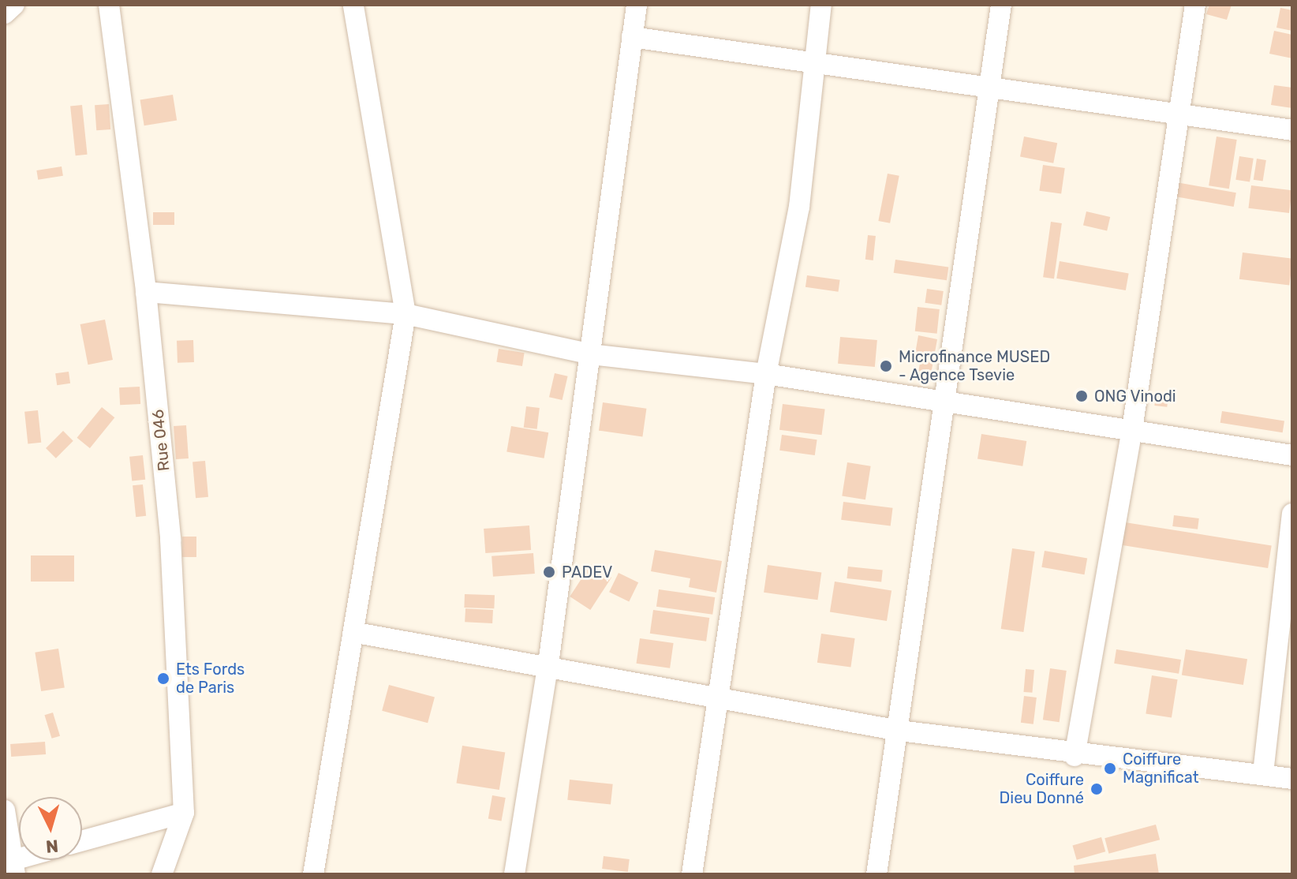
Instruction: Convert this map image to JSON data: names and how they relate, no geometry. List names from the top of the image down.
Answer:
{
  "streets": {
    "street": ["Rue 046"]
  },
  "places": [
    "Microfinance MUSED - Agence Tsevie",
    "ONG Vinodi",
    "PADEV",
    "Ets Fords de Paris",
    "Coiffure Magnificat",
    "Coiffure Dieu Donné"
  ],
  "north": "bottom"
}
